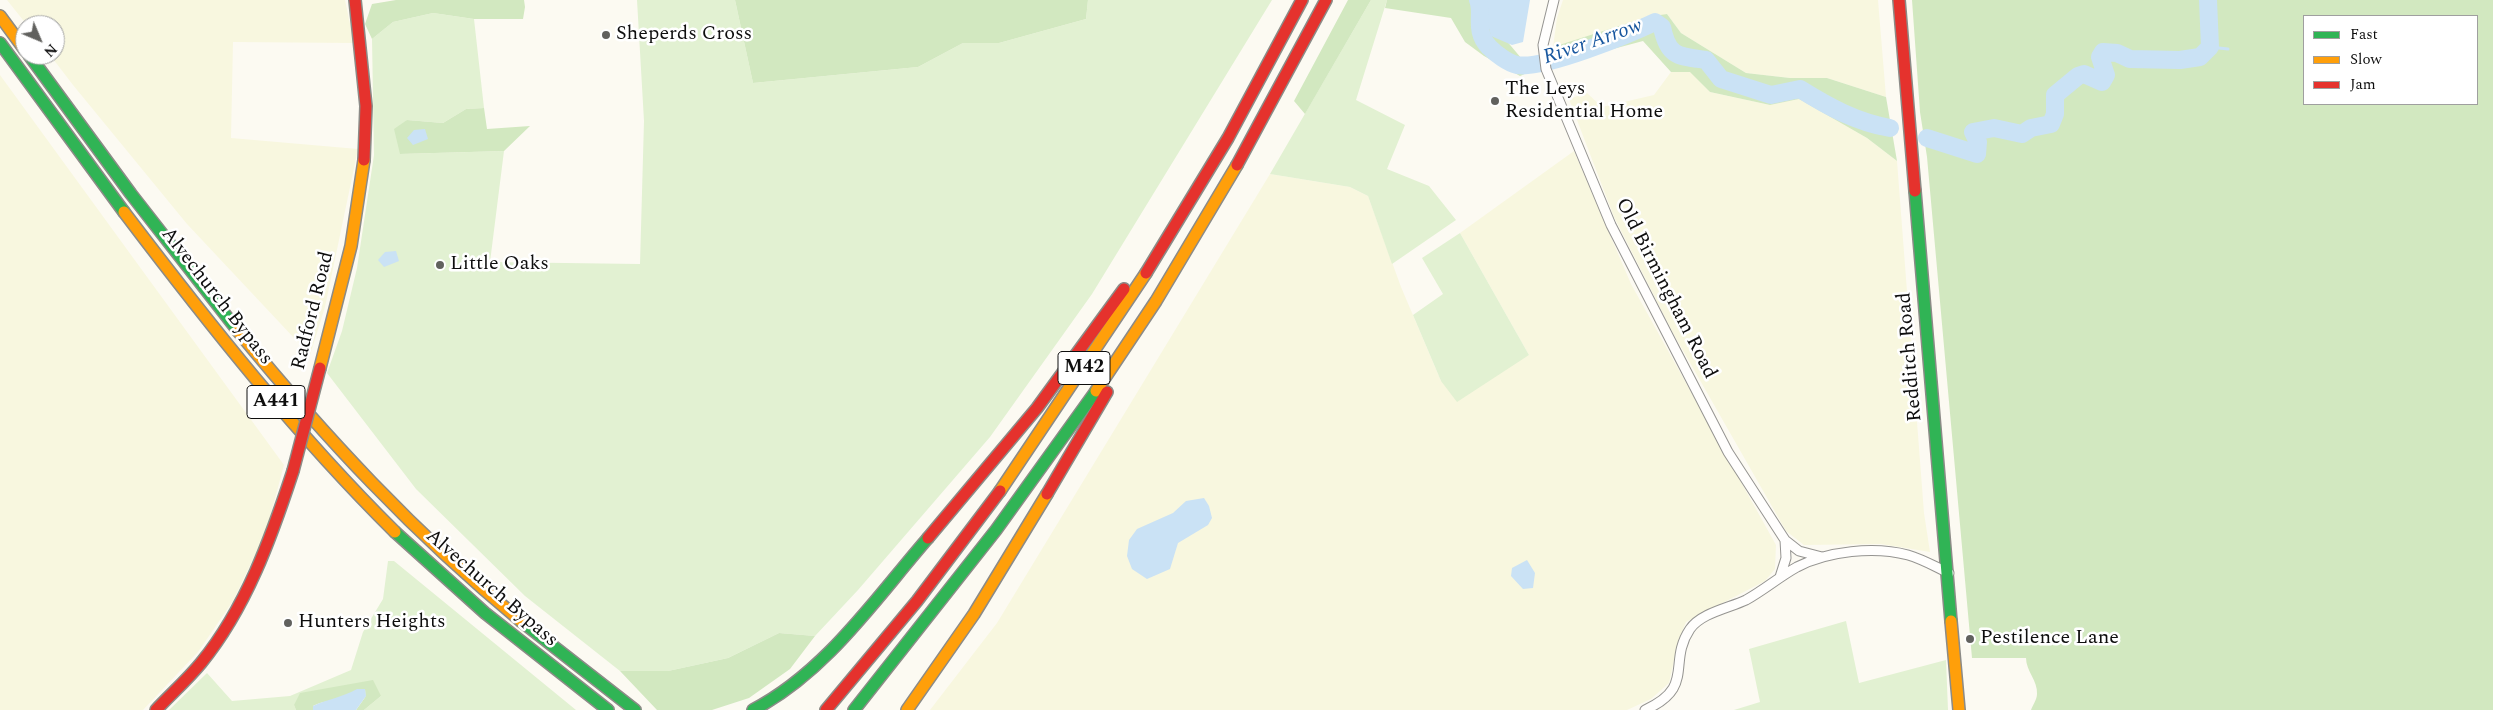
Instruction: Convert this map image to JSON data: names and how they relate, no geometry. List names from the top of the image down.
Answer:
{
  "streets": {
    "main road": [
      "Alvechurch Bypass",
      "Radford Road",
      "Redditch Road",
      "M42",
      "A441"
    ],
    "street": ["Old Birmingham Road"]
  },
  "water": ["River Arrow"],
  "places": [
    "Sheperds Cross",
    "The Leys Residential Home",
    "Little Oaks",
    "Hunters Heights",
    "Pestilence Lane"
  ],
  "legend": ["Fast", "Slow", "Jam"],
  "north": "bottom right"
}
